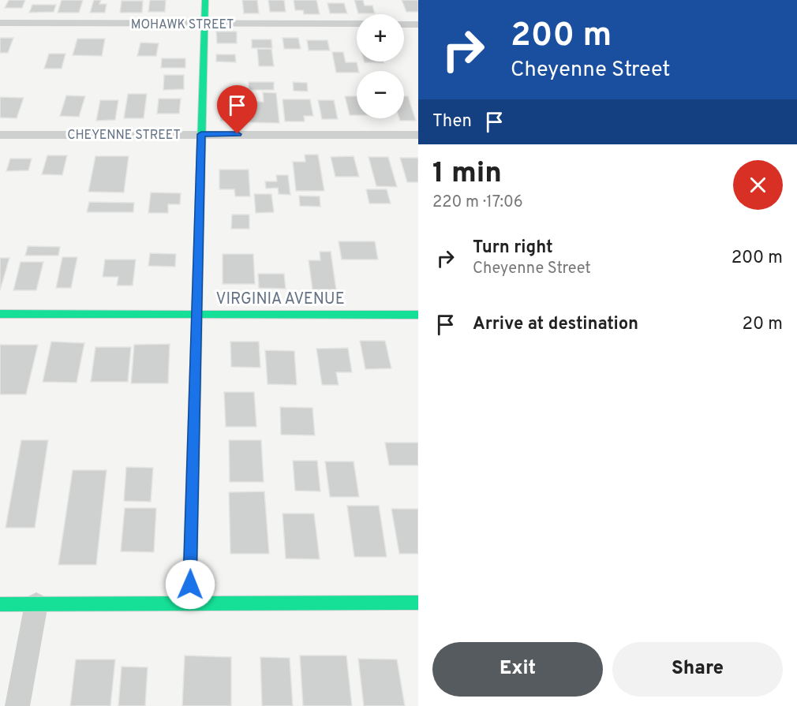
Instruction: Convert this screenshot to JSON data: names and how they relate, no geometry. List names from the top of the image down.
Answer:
{
  "streets": {
    "street": ["MOHAWK STREET", "CHEYENNE STREET", "VIRGINIA AVENUE"]
  },
  "page": {
    "turn": ["200 m", "Cheyenne Street"],
    "map_buttons": ["+", "−"],
    "then": "Then",
    "heading": ["1 min", "220 m · 17:06"],
    "list": [
      {
        "name": "Turn right",
        "note": "Cheyenne Street",
        "value": "200 m"
      },
      {
        "name": "Arrive at destination",
        "value": "20 m"
      }
    ],
    "buttons": ["Exit", "Share"]
  }
}
